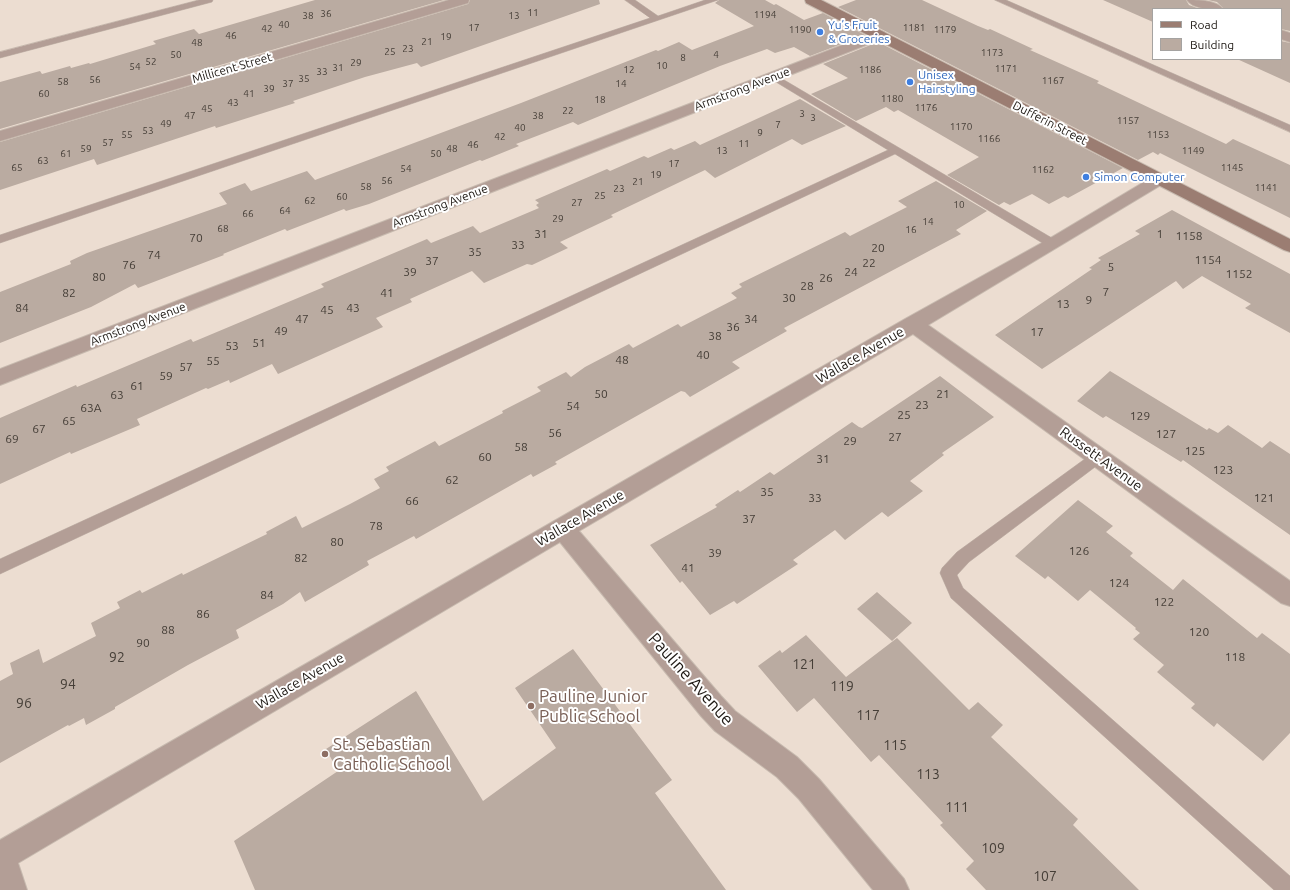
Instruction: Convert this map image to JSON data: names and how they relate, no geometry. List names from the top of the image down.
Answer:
{
  "streets": {
    "main road": ["Dufferin Street"],
    "street": [
      "Millicent Street",
      "Armstrong Avenue",
      "Wallace Avenue",
      "Russett Avenue",
      "Pauline Avenue"
    ]
  },
  "crossings": [
    ["Armstrong Avenue", "Dufferin Street"],
    ["Dufferin Street", "Wallace Avenue"],
    ["Wallace Avenue", "Russett Avenue"],
    ["Wallace Avenue", "Pauline Avenue"]
  ],
  "places": [
    "Yu’s Fruit & Groceries",
    "Unisex Hairstyling",
    "Simon Computer",
    "Pauline Junior Public School",
    "St. Sebastian Catholic School"
  ],
  "house_numbers": [
    "11",
    "36",
    "1194",
    "38",
    "13",
    "40",
    "17",
    "1181",
    "42",
    "1190",
    "1179",
    "46",
    "19",
    "21",
    "48",
    "23",
    "25",
    "1173",
    "50",
    "4",
    "8",
    "52",
    "29",
    "10",
    "54",
    "31",
    "1171",
    "12",
    "1186",
    "33",
    "35",
    "56",
    "1167",
    "58",
    "37",
    "14",
    "39",
    "60",
    "41",
    "1180",
    "18",
    "43",
    "1176",
    "45",
    "22",
    "3",
    "47",
    "38",
    "3",
    "1157",
    "49",
    "7",
    "1170",
    "40",
    "53",
    "9",
    "55",
    "1153",
    "42",
    "1166",
    "57",
    "11",
    "46",
    "59",
    "48",
    "13",
    "1149",
    "61",
    "50",
    "63",
    "17",
    "65",
    "1145",
    "54",
    "1162",
    "19",
    "56",
    "21",
    "58",
    "1141",
    "23",
    "25",
    "60",
    "62",
    "27",
    "10",
    "64",
    "66",
    "29",
    "14",
    "68",
    "16",
    "31",
    "1",
    "1158",
    "70",
    "33",
    "20",
    "35",
    "74",
    "1154",
    "37",
    "22",
    "76",
    "5",
    "39",
    "24",
    "1152",
    "80",
    "26",
    "28",
    "7",
    "82",
    "41",
    "30",
    "9",
    "13",
    "84",
    "43",
    "45",
    "47",
    "34",
    "36",
    "49",
    "17",
    "38",
    "51",
    "53",
    "40",
    "48",
    "55",
    "57",
    "59",
    "61",
    "50",
    "21",
    "63",
    "23",
    "54",
    "63A",
    "25",
    "129",
    "65",
    "67",
    "56",
    "127",
    "27",
    "69",
    "29",
    "58",
    "125",
    "60",
    "31",
    "123",
    "62",
    "35",
    "33",
    "121",
    "66",
    "37",
    "78",
    "80",
    "126",
    "39",
    "82",
    "41",
    "124",
    "84",
    "122",
    "86",
    "88",
    "120",
    "90",
    "92",
    "118",
    "121",
    "94",
    "119",
    "96",
    "117",
    "115",
    "113",
    "111",
    "109",
    "107"
  ],
  "legend": ["Road", "Building"]
}
